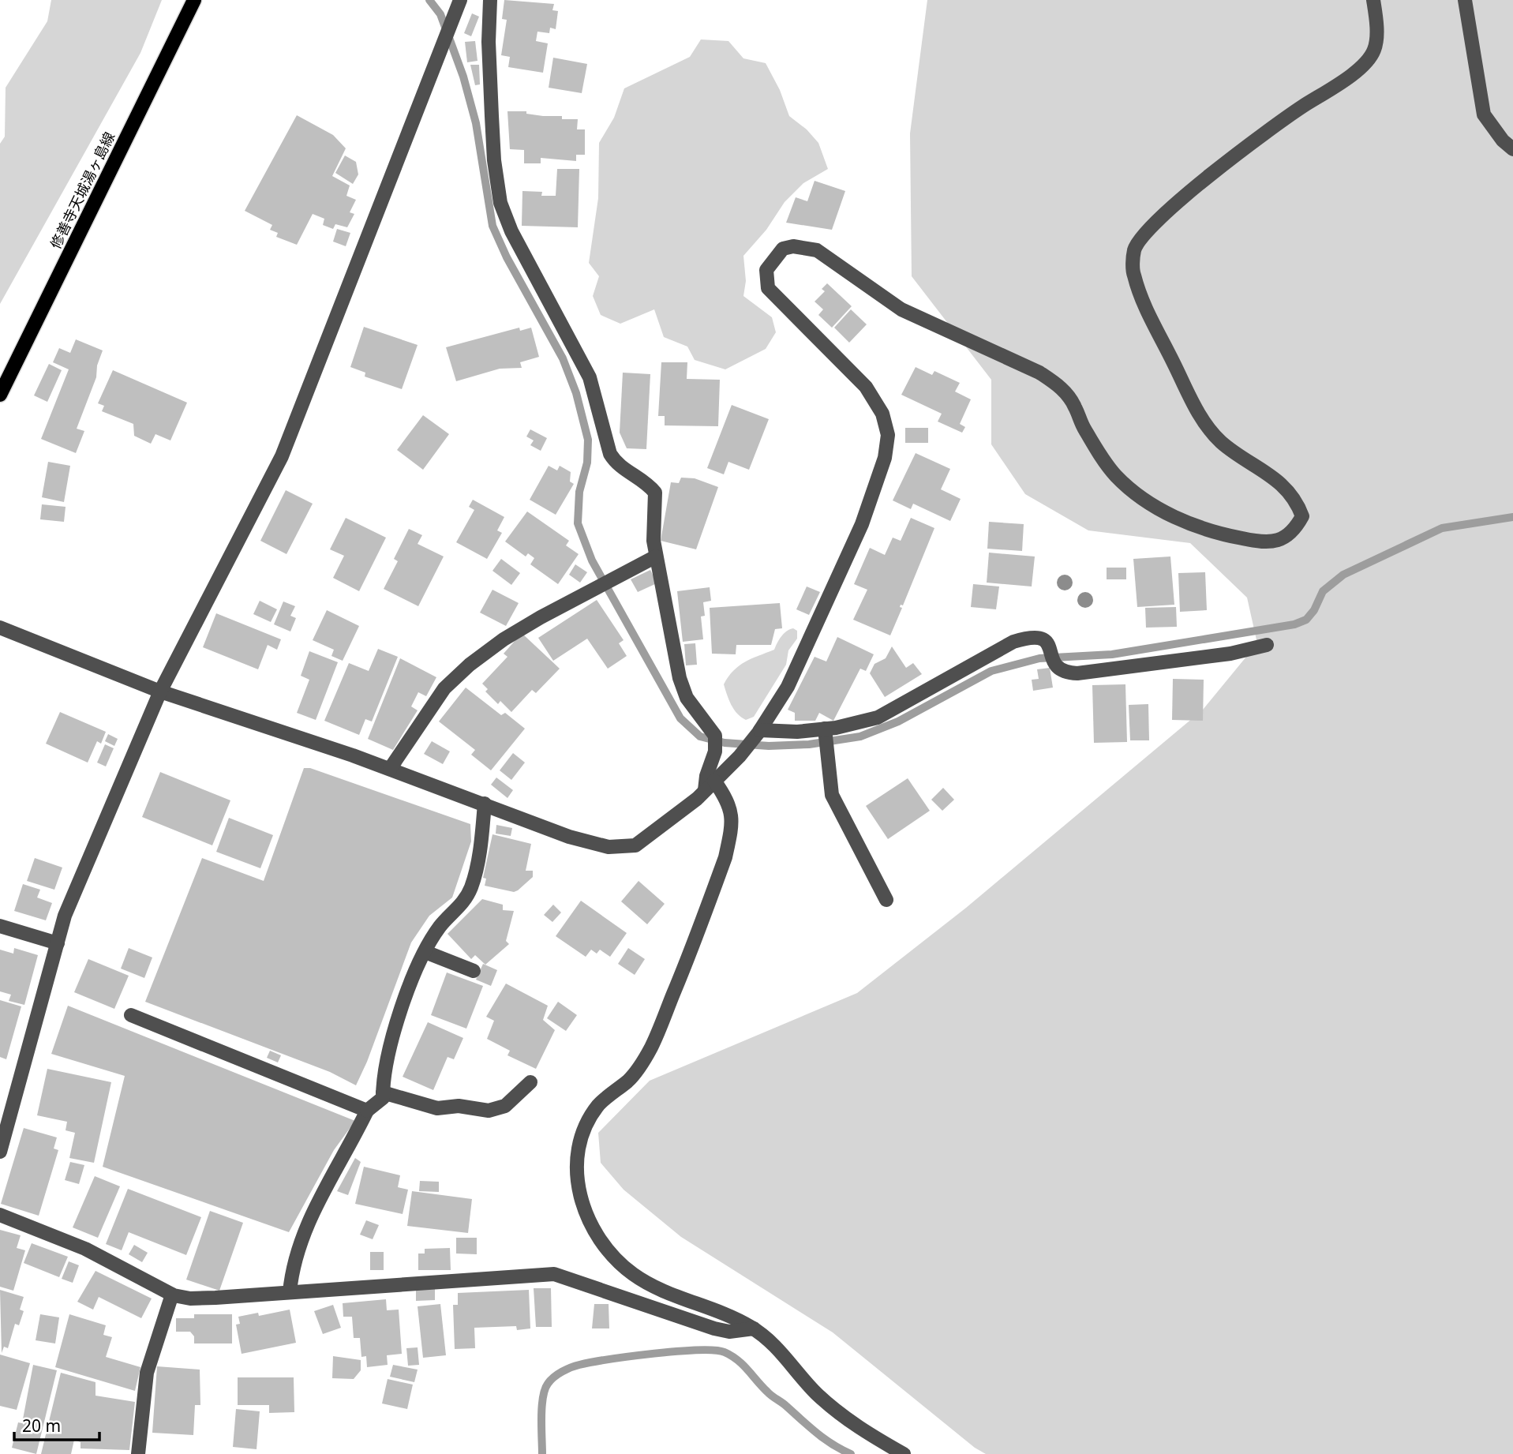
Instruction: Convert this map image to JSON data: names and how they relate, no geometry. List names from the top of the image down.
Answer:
{
  "streets": {
    "main road": ["修善寺天城湯ヶ島線"]
  },
  "scale_bar": "20 m"
}
